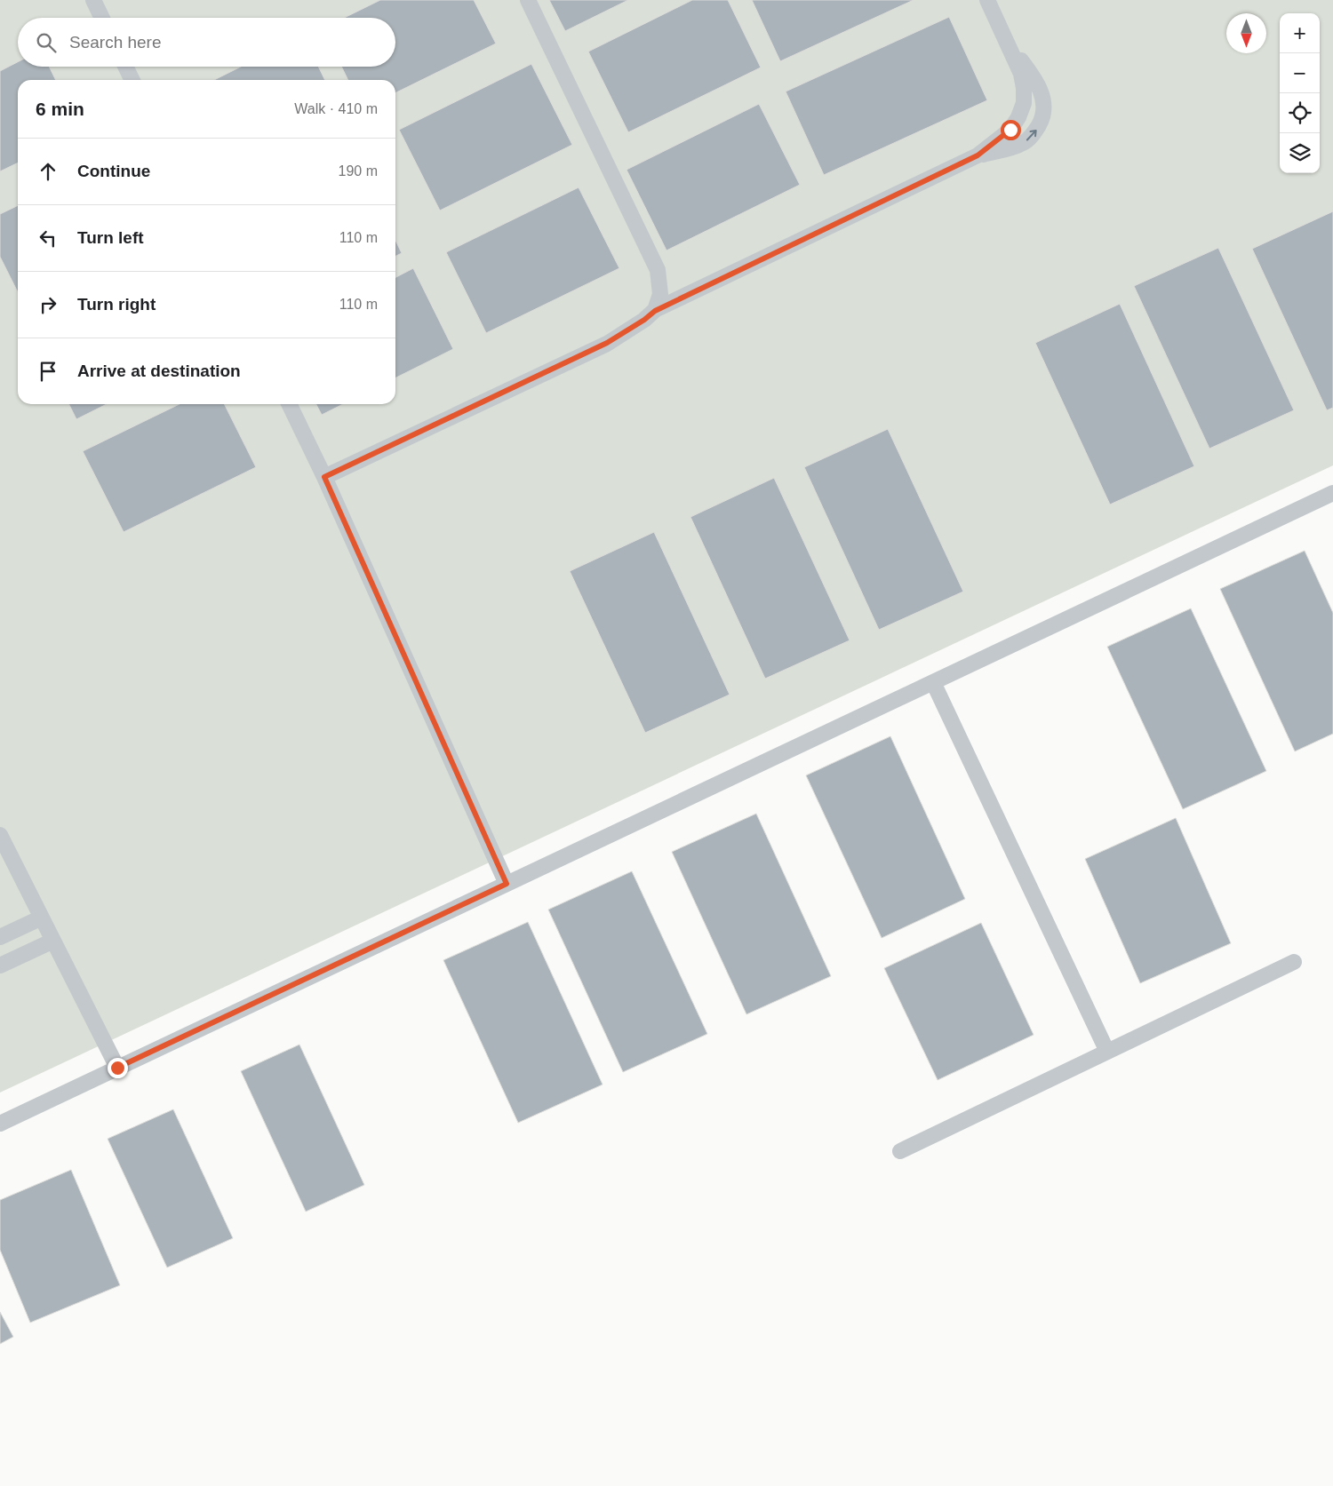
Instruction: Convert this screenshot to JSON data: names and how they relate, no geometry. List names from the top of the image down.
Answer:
{
  "north": "bottom",
  "page": {
    "map_buttons": ["+", "−"],
    "search": "Search here",
    "heading": ["6 min", "Walk · 410 m"],
    "list": [
      ["Continue", "190 m"],
      ["Turn left", "110 m"],
      ["Turn right", "110 m"],
      "Arrive at destination"
    ]
  }
}
